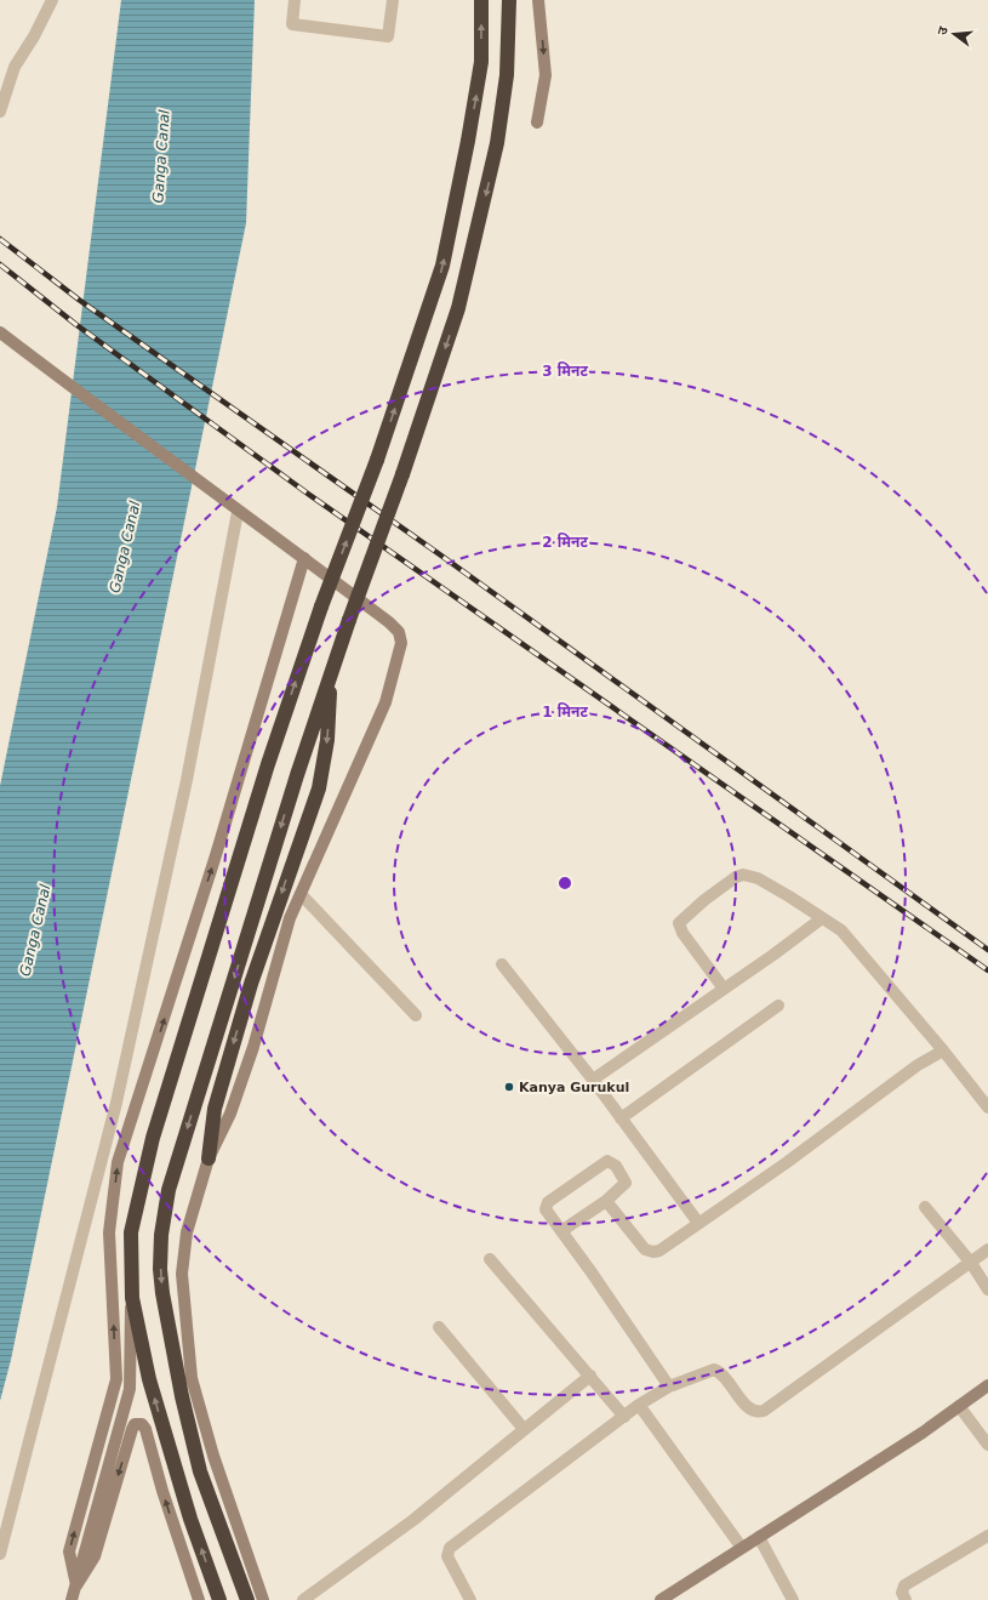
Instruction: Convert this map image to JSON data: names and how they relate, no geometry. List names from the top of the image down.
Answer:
{
  "water": ["Ganga Canal"],
  "places": ["Kanya Gurukul"],
  "north": "left",
  "rings": ["3 मिनट", "2 मिनट", "1 मिनट"]
}
